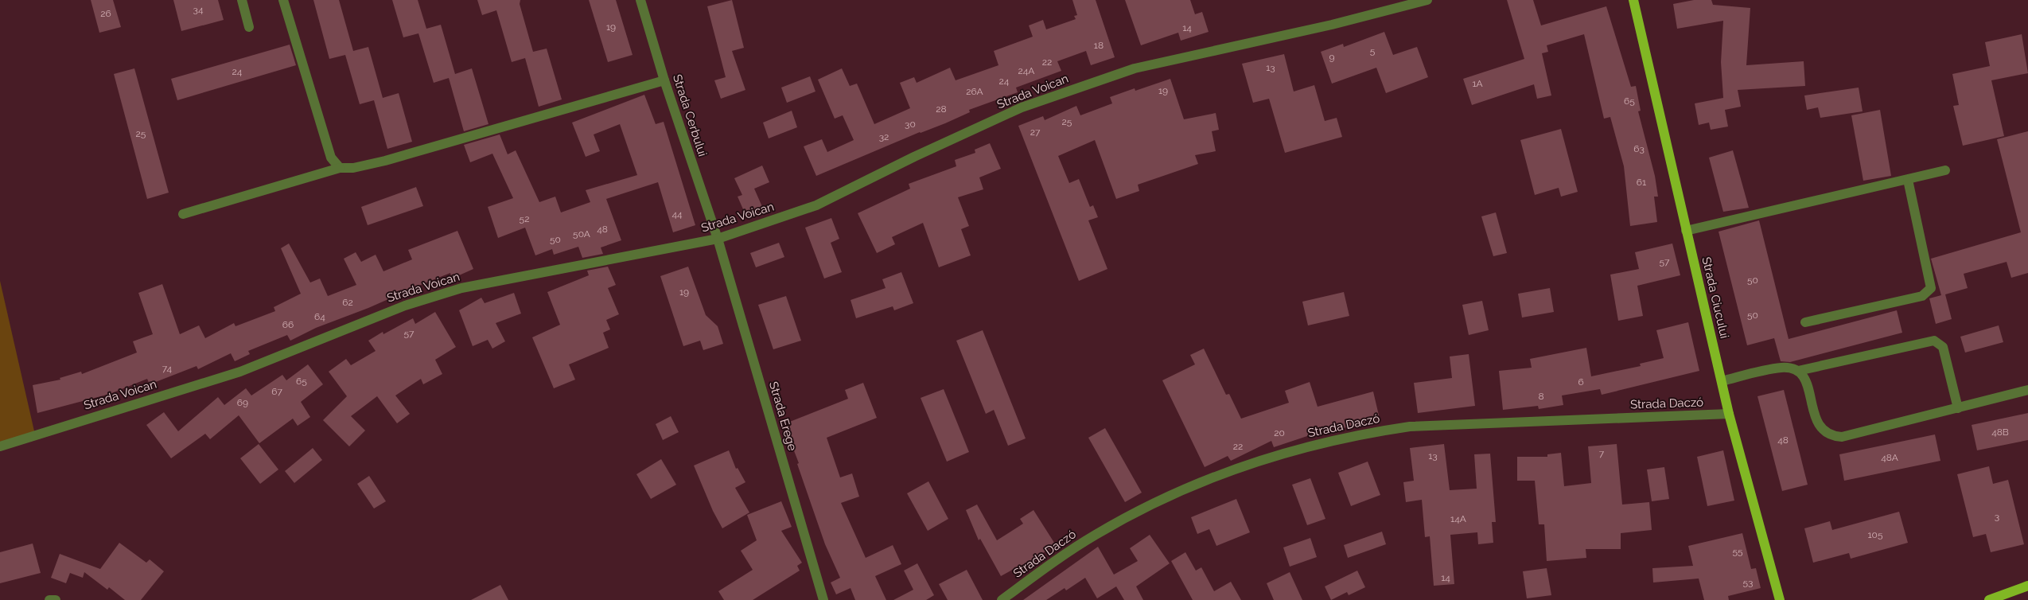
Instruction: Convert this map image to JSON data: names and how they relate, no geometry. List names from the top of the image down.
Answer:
{
  "streets": {
    "main road": ["Strada Ciucului"],
    "street": [
      "Strada Voican",
      "Strada Cerbului",
      "Strada Daczó",
      "Strada Erege"
    ]
  },
  "crossings": [
    ["Strada Voican", "Strada Cerbului"],
    ["Strada Voican", "Strada Erege"],
    ["Strada Cerbului", "Strada Erege"],
    ["Strada Ciucului", "Strada Daczó"]
  ],
  "house_numbers": [
    "34",
    "26",
    "19",
    "14",
    "18",
    "5",
    "9",
    "22",
    "13",
    "24A",
    "24",
    "24",
    "1A",
    "19",
    "26A",
    "65",
    "28",
    "25",
    "30",
    "27",
    "25",
    "32",
    "63",
    "61",
    "44",
    "52",
    "48",
    "50A",
    "50",
    "57",
    "50",
    "19",
    "62",
    "50",
    "64",
    "66",
    "57",
    "74",
    "65",
    "6",
    "67",
    "8",
    "69",
    "48B",
    "20",
    "48",
    "22",
    "7",
    "13",
    "48A",
    "3",
    "14A",
    "105",
    "55",
    "14",
    "53"
  ]
}
